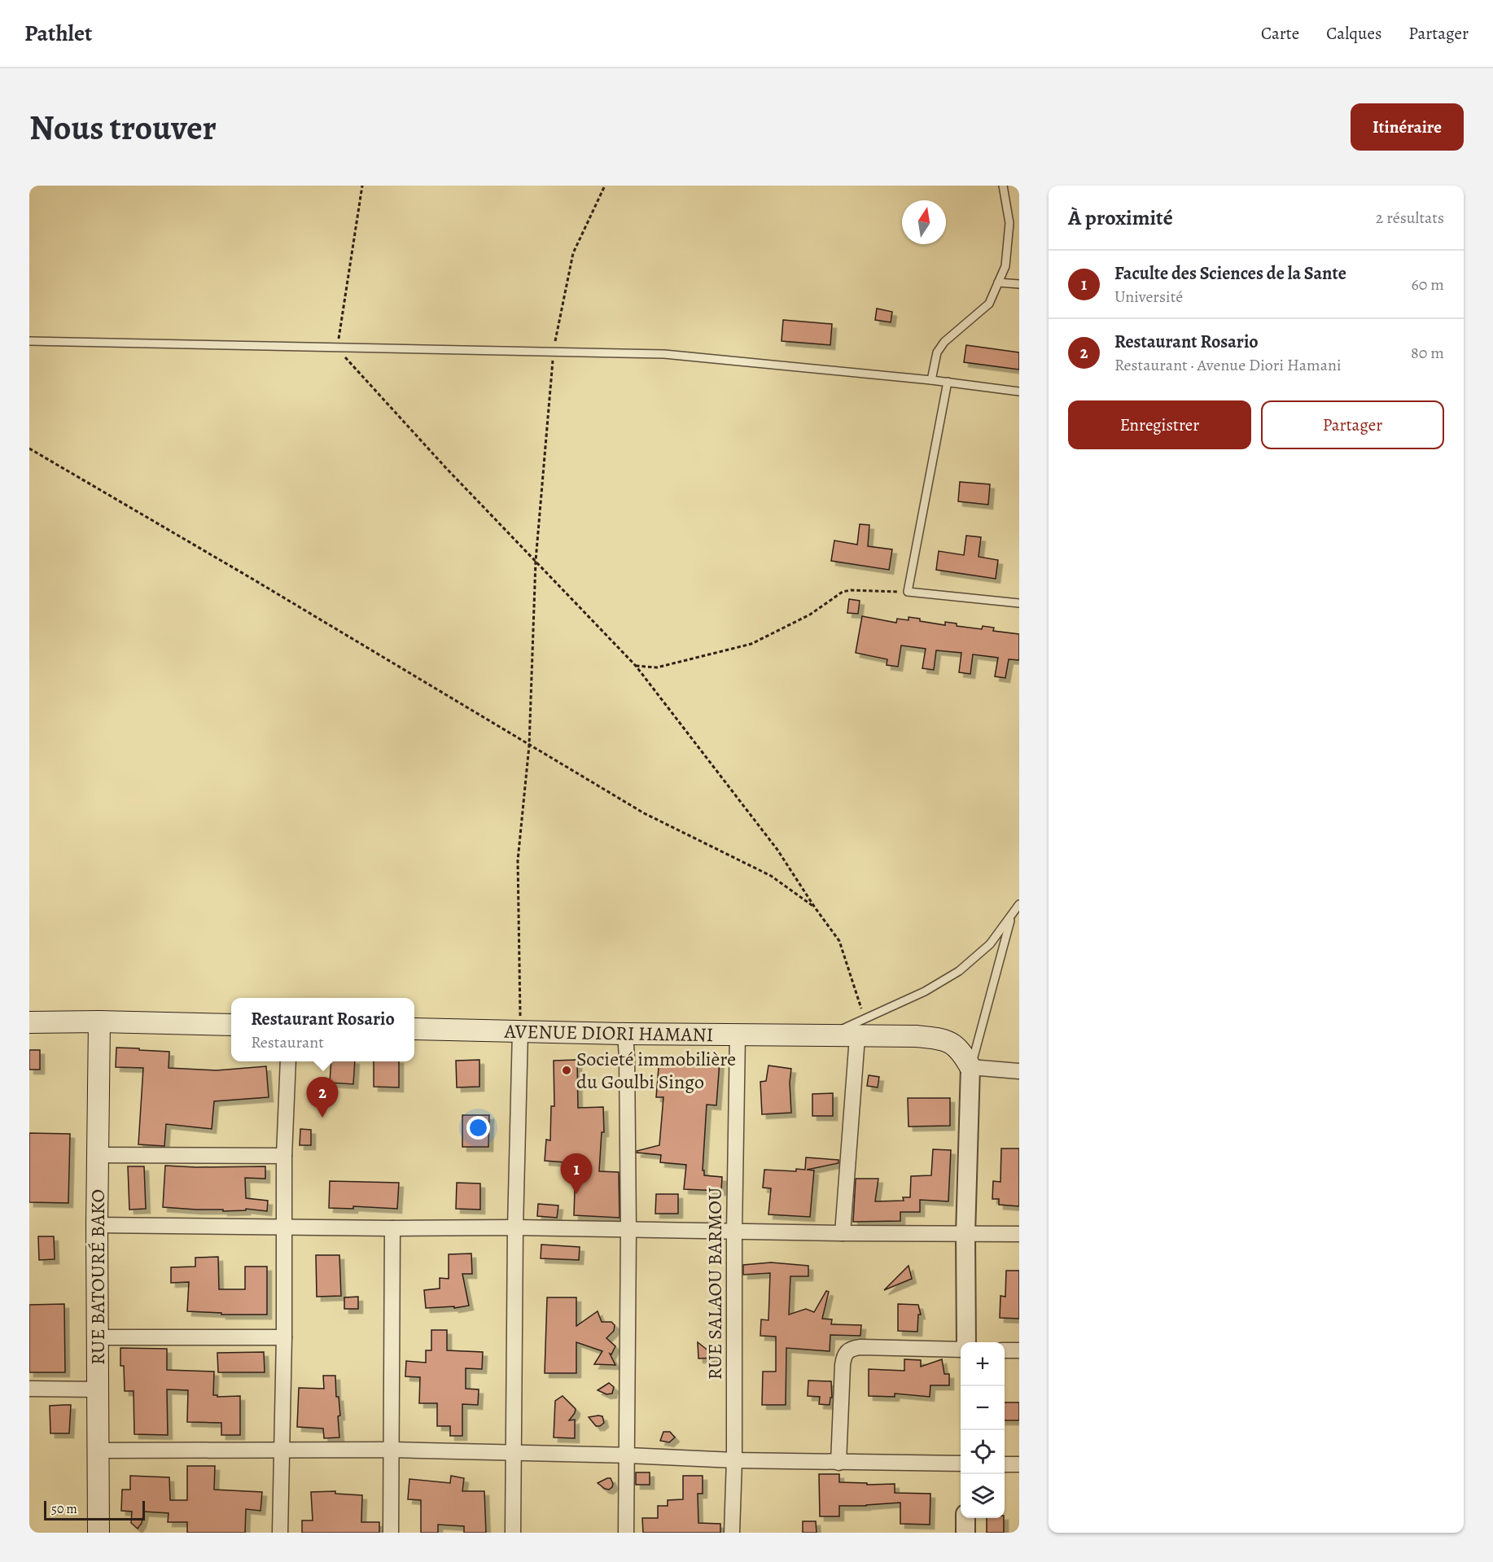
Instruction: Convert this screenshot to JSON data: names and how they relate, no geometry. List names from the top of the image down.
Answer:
{
  "streets": {
    "main road": ["AVENUE DIORI HAMANI", "RUE BATOURÉ BAKO"],
    "street": ["RUE SALAOU BARMOU"]
  },
  "crossings": [
    ["AVENUE DIORI HAMANI", "RUE SALAOU BARMOU"]
  ],
  "places": ["Societé immobilière du Goulbi Singo"],
  "scale_bar": "50 m",
  "north": "top",
  "page": {
    "header": "Pathlet",
    "nav": ["Carte", "Calques", "Partager"],
    "buttons": [
      "Itinéraire",
      ["Enregistrer", "Partager"]
    ],
    "title": "Nous trouver",
    "heading": ["À proximité", "2 résultats"],
    "list": [
      {
        "mark": "1",
        "name": "Faculte des Sciences de la Sante",
        "note": "Université",
        "value": "60 m"
      },
      {
        "mark": "2",
        "name": "Restaurant Rosario",
        "note": "Restaurant · Avenue Diori Hamani",
        "value": "80 m"
      }
    ],
    "popup": ["Restaurant Rosario", "Restaurant"],
    "pins": ["2", "1"],
    "map_buttons": ["+", "−"],
    "scale": "50 m"
  }
}
